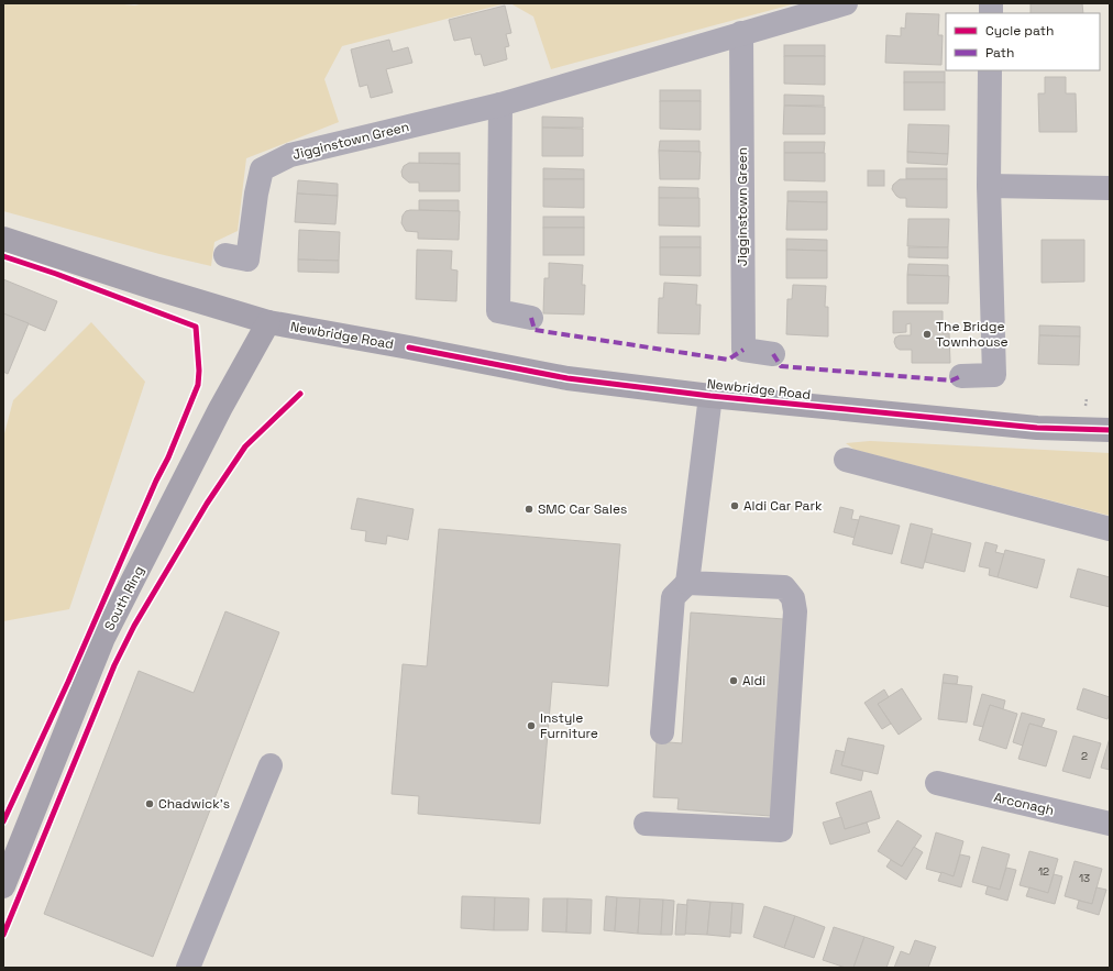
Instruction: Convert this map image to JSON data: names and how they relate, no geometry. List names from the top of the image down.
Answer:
{
  "streets": {
    "main road": ["Newbridge Road", "South Ring"],
    "street": ["Jigginstown Green", "Arconagh"]
  },
  "crossings": [
    ["Newbridge Road", "South Ring"]
  ],
  "places": [
    "The Bridge Townhouse",
    "Aldi Car Park",
    "SMC Car Sales",
    "Aldi",
    "Instyle Furniture",
    "Chadwick's"
  ],
  "house_numbers": ["2", "12", "13"],
  "legend": ["Cycle path", "Path"]
}
